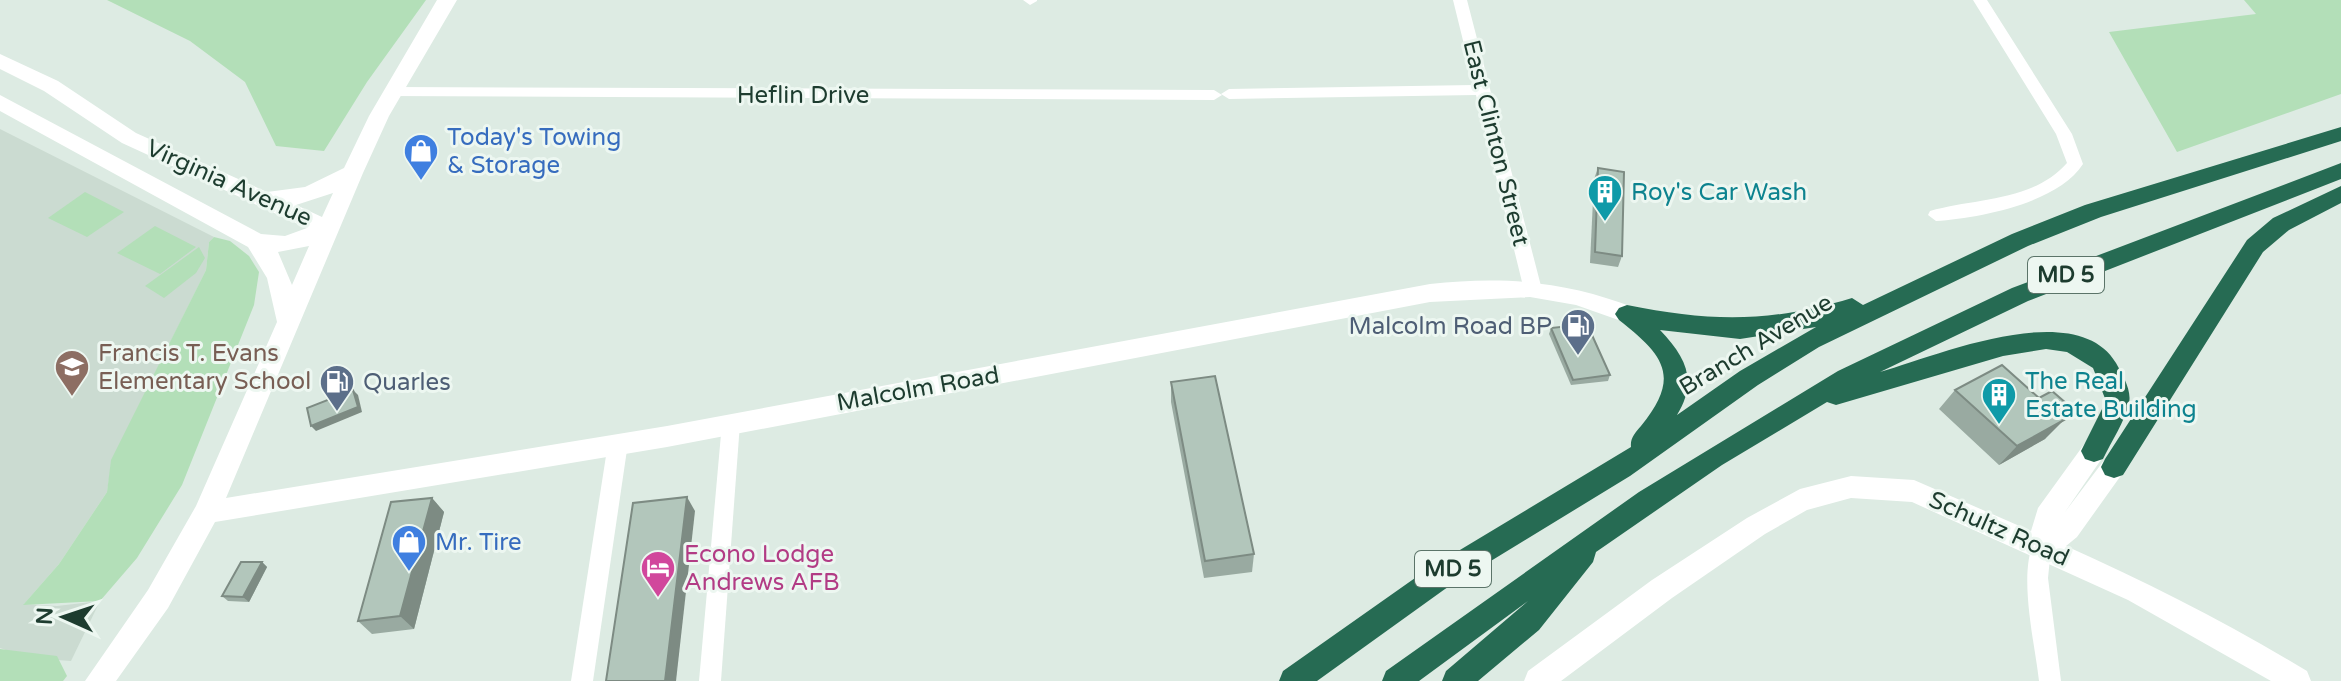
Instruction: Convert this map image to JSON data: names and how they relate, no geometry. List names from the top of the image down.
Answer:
{
  "streets": {
    "highway": ["MD 5", "Branch Avenue"],
    "street": [
      "Heflin Drive",
      "East Clinton Street",
      "Virginia Avenue",
      "Malcolm Road",
      "Schultz Road"
    ]
  },
  "crossings": [
    ["Heflin Drive", "East Clinton Street"],
    ["East Clinton Street", "Malcolm Road"]
  ],
  "places": {
    "shop": ["Today's Towing & Storage", "Mr. Tire"],
    "building": ["Roy's Car Wash", "The Real Estate Building"],
    "fuel station": ["Malcolm Road BP", "Quarles"],
    "school or university": ["Francis T. Evans Elementary School"],
    "hotel": ["Econo Lodge Andrews AFB"]
  },
  "north": "left"
}
